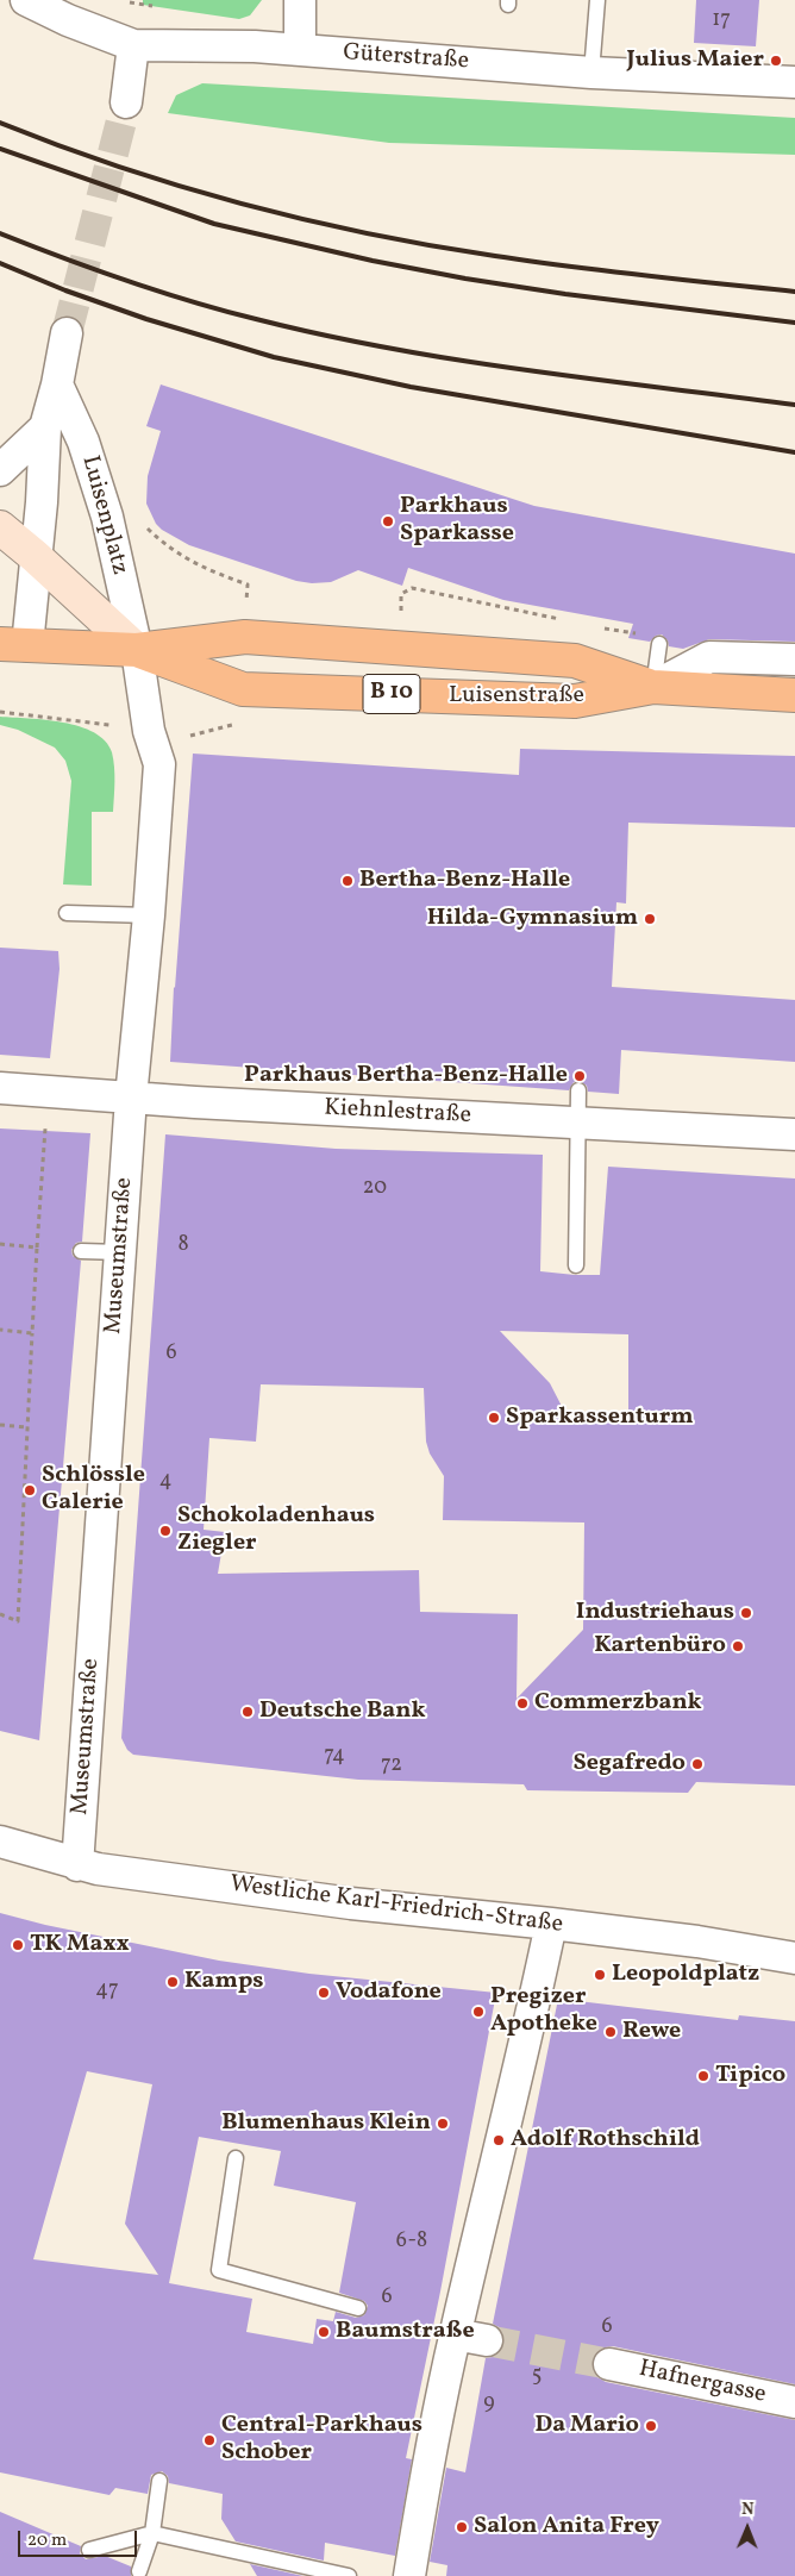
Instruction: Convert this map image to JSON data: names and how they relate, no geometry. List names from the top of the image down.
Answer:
{
  "streets": {
    "main road": ["B 10", "Luisenstraße"],
    "street": [
      "Güterstraße",
      "Luisenplatz",
      "Kiehnlestraße",
      "Museumstraße",
      "Westliche Karl-Friedrich-Straße",
      "Hafnergasse"
    ]
  },
  "crossings": [
    ["Luisenplatz", "Luisenstraße"],
    ["Luisenplatz", "Museumstraße"],
    ["Luisenstraße", "Museumstraße"],
    ["Kiehnlestraße", "Museumstraße"],
    ["Museumstraße", "Westliche Karl-Friedrich-Straße"]
  ],
  "places": [
    "Julius Maier",
    "Parkhaus Sparkasse",
    "Bertha-Benz-Halle",
    "Hilda-Gymnasium",
    "Parkhaus Bertha-Benz-Halle",
    "Sparkassenturm",
    "Schlössle Galerie",
    "Schokoladenhaus Ziegler",
    "Industriehaus",
    "Kartenbüro",
    "Commerzbank",
    "Deutsche Bank",
    "Segafredo",
    "TK Maxx",
    "Leopoldplatz",
    "Kamps",
    "Vodafone",
    "Pregizer Apotheke",
    "Rewe",
    "Tipico",
    "Blumenhaus Klein",
    "Adolf Rothschild",
    "Baumstraße",
    "Da Mario",
    "Central-Parkhaus Schober",
    "Salon Anita Frey"
  ],
  "house_numbers": [
    "17",
    "20",
    "8",
    "6",
    "4",
    "74",
    "72",
    "47",
    "6-8",
    "6",
    "6",
    "5",
    "9"
  ],
  "scale_bar": "20 m",
  "north": "top"
}
